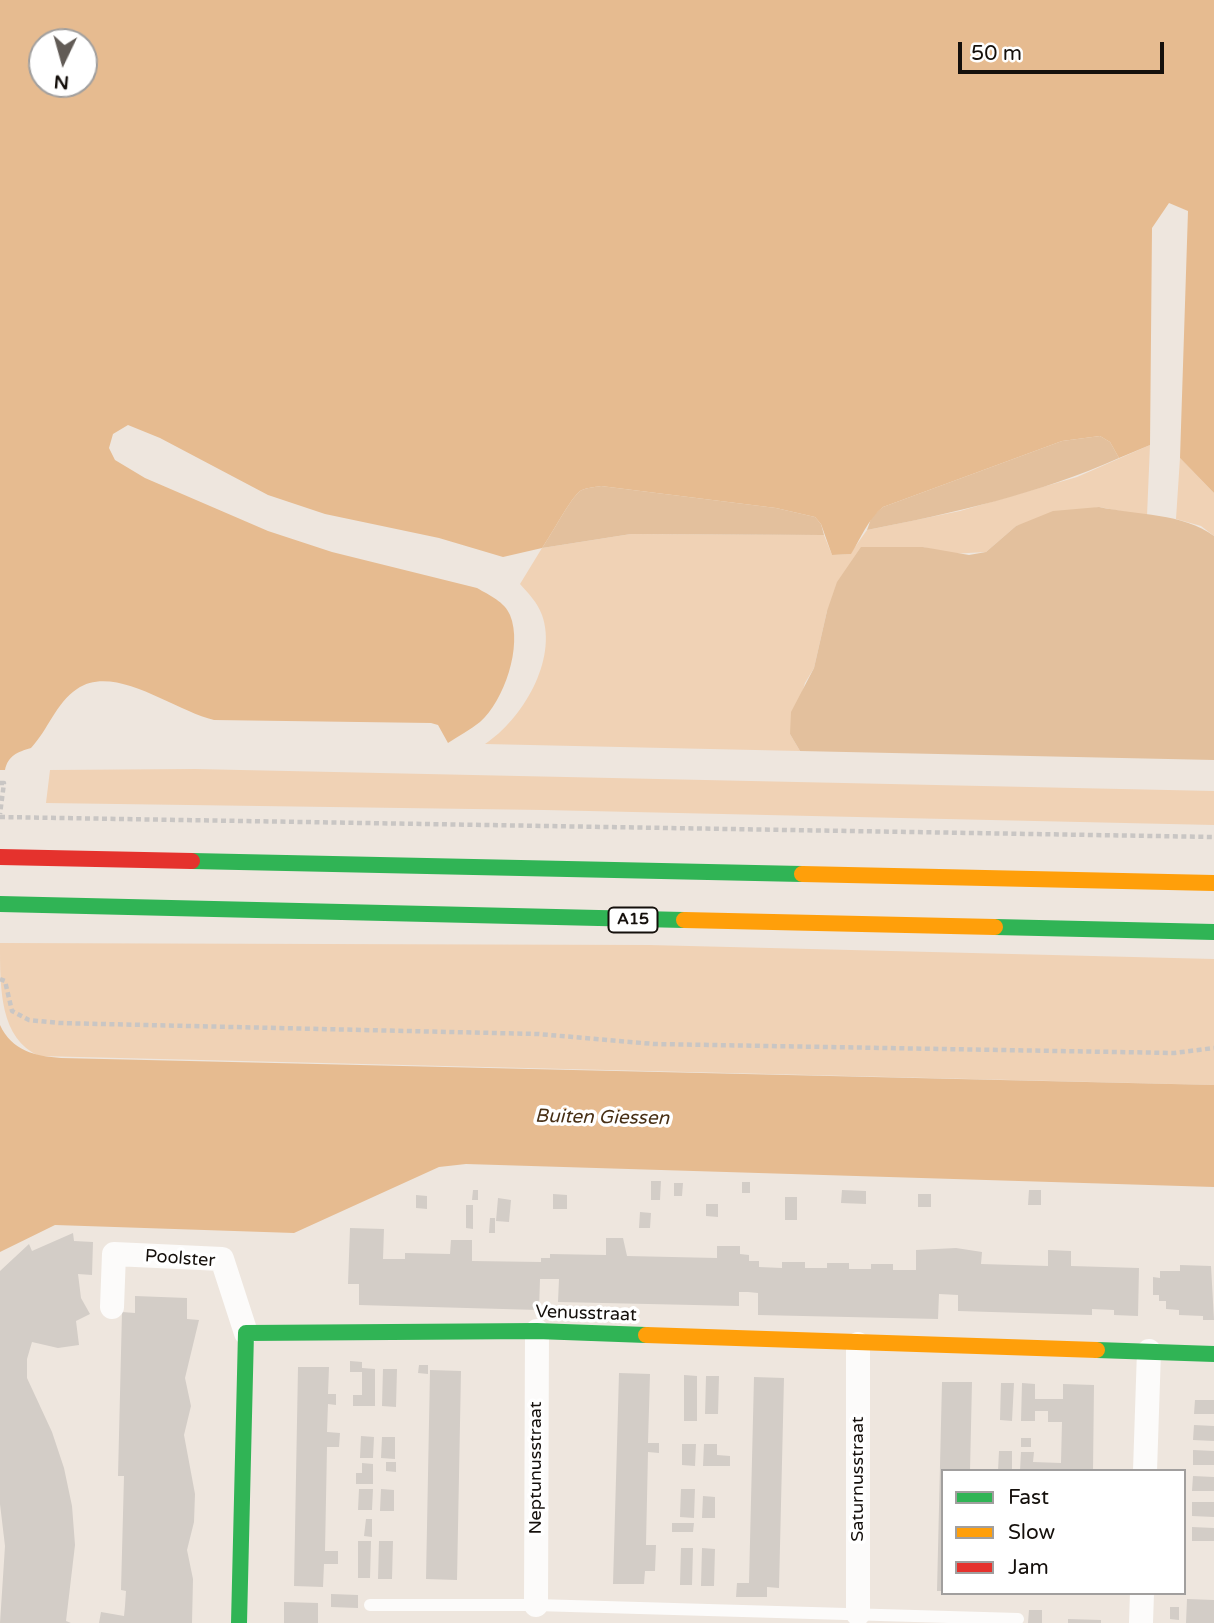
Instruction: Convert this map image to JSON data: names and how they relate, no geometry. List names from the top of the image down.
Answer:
{
  "streets": {
    "main road": ["A15", "Venusstraat"],
    "street": ["Poolster", "Neptunusstraat", "Saturnusstraat"]
  },
  "crossings": [
    ["Poolster", "Venusstraat"],
    ["Venusstraat", "Neptunusstraat"],
    ["Venusstraat", "Saturnusstraat"]
  ],
  "water": ["Buiten Giessen"],
  "legend": ["Fast", "Slow", "Jam"],
  "scale_bar": "50 m",
  "north": "bottom"
}
